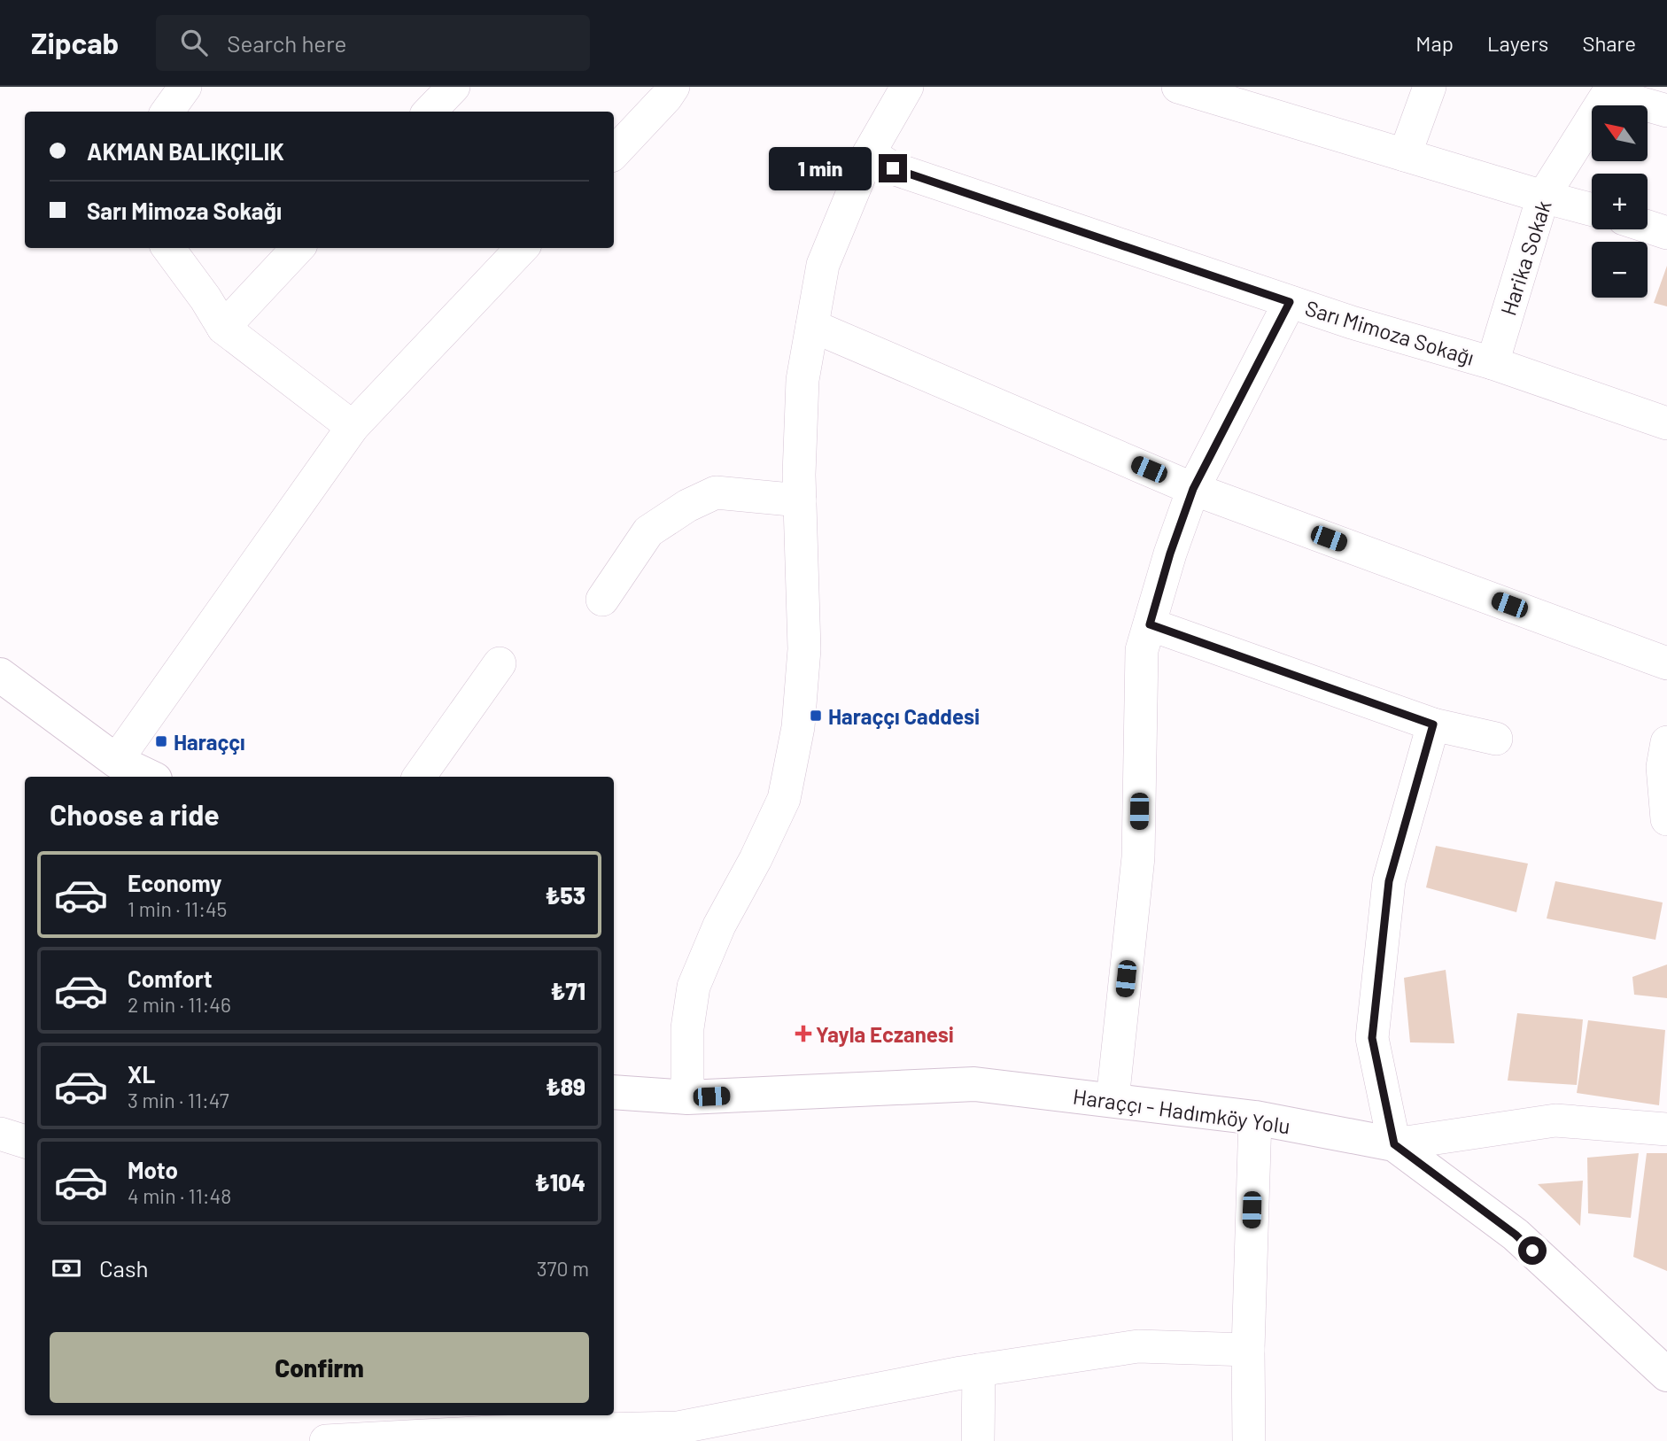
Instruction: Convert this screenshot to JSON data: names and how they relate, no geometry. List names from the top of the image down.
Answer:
{
  "streets": {
    "main road": ["Haraççı - Hadımköy Yolu"],
    "street": ["Harika Sokak", "Sarı Mimoza Sokağı"]
  },
  "crossings": [
    ["Harika Sokak", "Sarı Mimoza Sokağı"]
  ],
  "places": {
    "transit": ["Haraççı Caddesi", "Haraççı"],
    "health": ["Yayla Eczanesi"]
  },
  "north": "top left",
  "page": {
    "header": "Zipcab",
    "search": "Search here",
    "nav": ["Map", "Layers", "Share"],
    "map_buttons": ["+", "−"],
    "banner": ["AKMAN BALIKÇILIK", "Sarı Mimoza Sokağı"],
    "bubble": "1 min",
    "heading": "Choose a ride",
    "list": [
      {
        "name": "Economy",
        "note": "1 min · 11:45",
        "value": "₺53"
      },
      {
        "name": "Comfort",
        "note": "2 min · 11:46",
        "value": "₺71"
      },
      {
        "name": "XL",
        "note": "3 min · 11:47",
        "value": "₺89"
      },
      {
        "name": "Moto",
        "note": "4 min · 11:48",
        "value": "₺104"
      }
    ],
    "pay": ["Cash", "370 m"],
    "buttons": "Confirm"
  }
}
